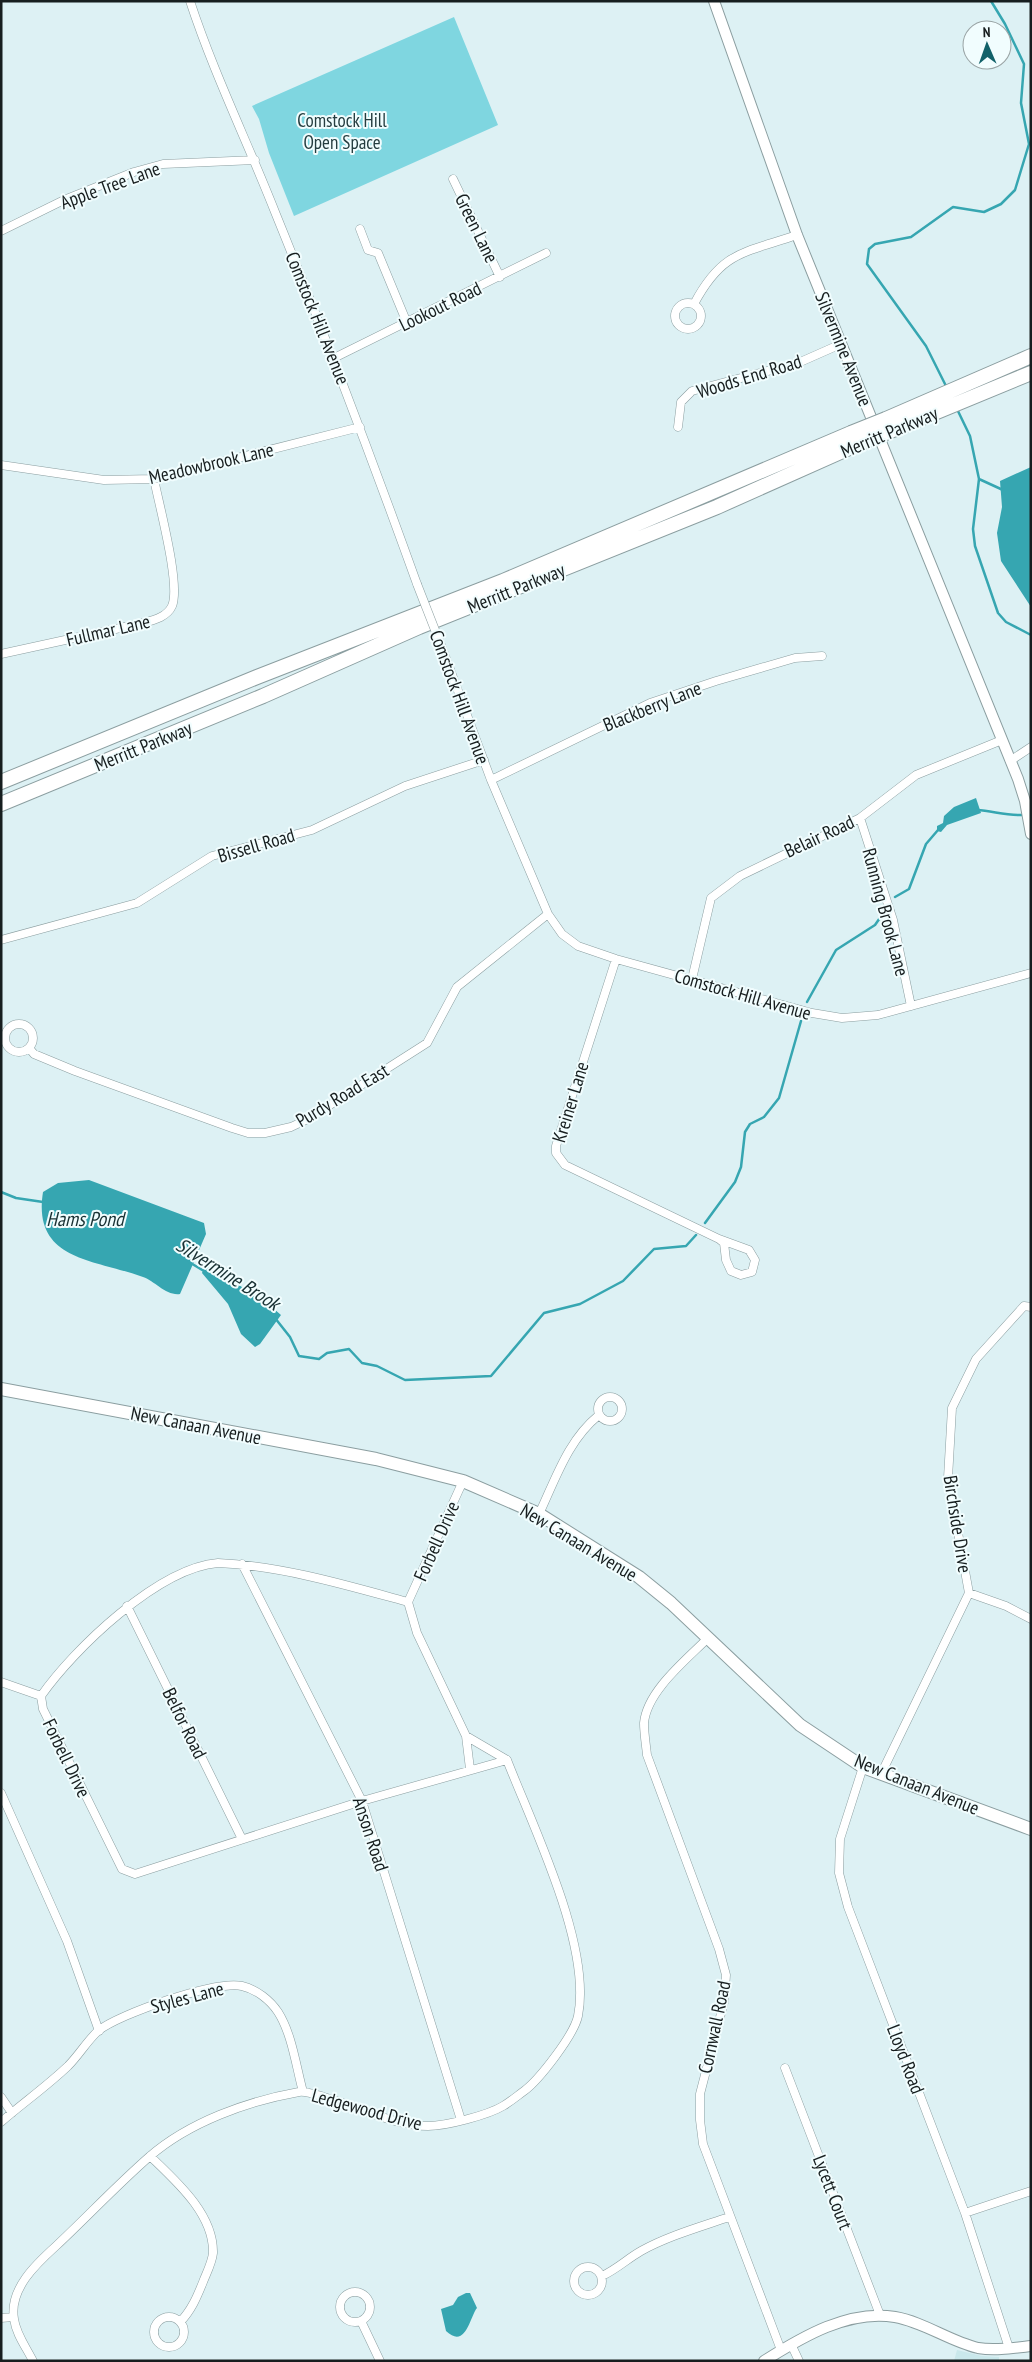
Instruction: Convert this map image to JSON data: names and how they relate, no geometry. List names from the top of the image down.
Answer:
{
  "streets": {
    "highway": ["Merritt Parkway"],
    "main road": ["New Canaan Avenue"],
    "street": [
      "Apple Tree Lane",
      "Green Lane",
      "Lookout Road",
      "Comstock Hill Avenue",
      "Silvermine Avenue",
      "Woods End Road",
      "Meadowbrook Lane",
      "Fullmar Lane",
      "Blackberry Lane",
      "Belair Road",
      "Bissell Road",
      "Running Brook Lane",
      "Purdy Road East",
      "Kreiner Lane",
      "Birchside Drive",
      "Forbell Drive",
      "Belfor Road",
      "Anson Road",
      "Styles Lane",
      "Cornwall Road",
      "Lloyd Road",
      "Ledgewood Drive",
      "Lycett Court"
    ]
  },
  "crossings": [
    ["Apple Tree Lane", "Comstock Hill Avenue"],
    ["Green Lane", "Lookout Road"],
    ["Lookout Road", "Comstock Hill Avenue"],
    ["Comstock Hill Avenue", "Meadowbrook Lane"],
    ["Comstock Hill Avenue", "Blackberry Lane"],
    ["Comstock Hill Avenue", "Belair Road"],
    ["Comstock Hill Avenue", "Bissell Road"],
    ["Comstock Hill Avenue", "Running Brook Lane"],
    ["Comstock Hill Avenue", "Purdy Road East"],
    ["Comstock Hill Avenue", "Kreiner Lane"],
    ["Silvermine Avenue", "Woods End Road"],
    ["Silvermine Avenue", "Belair Road"],
    ["Meadowbrook Lane", "Fullmar Lane"],
    ["Belair Road", "Running Brook Lane"],
    ["New Canaan Avenue", "Birchside Drive"],
    ["New Canaan Avenue", "Forbell Drive"],
    ["New Canaan Avenue", "Cornwall Road"],
    ["New Canaan Avenue", "Lloyd Road"],
    ["Forbell Drive", "Belfor Road"],
    ["Forbell Drive", "Anson Road"],
    ["Forbell Drive", "Ledgewood Drive"],
    ["Anson Road", "Ledgewood Drive"],
    ["Styles Lane", "Ledgewood Drive"]
  ],
  "water": ["Hams Pond", "Silvermine Brook"],
  "parks": ["Comstock Hill Open Space"],
  "north": "top"
}
